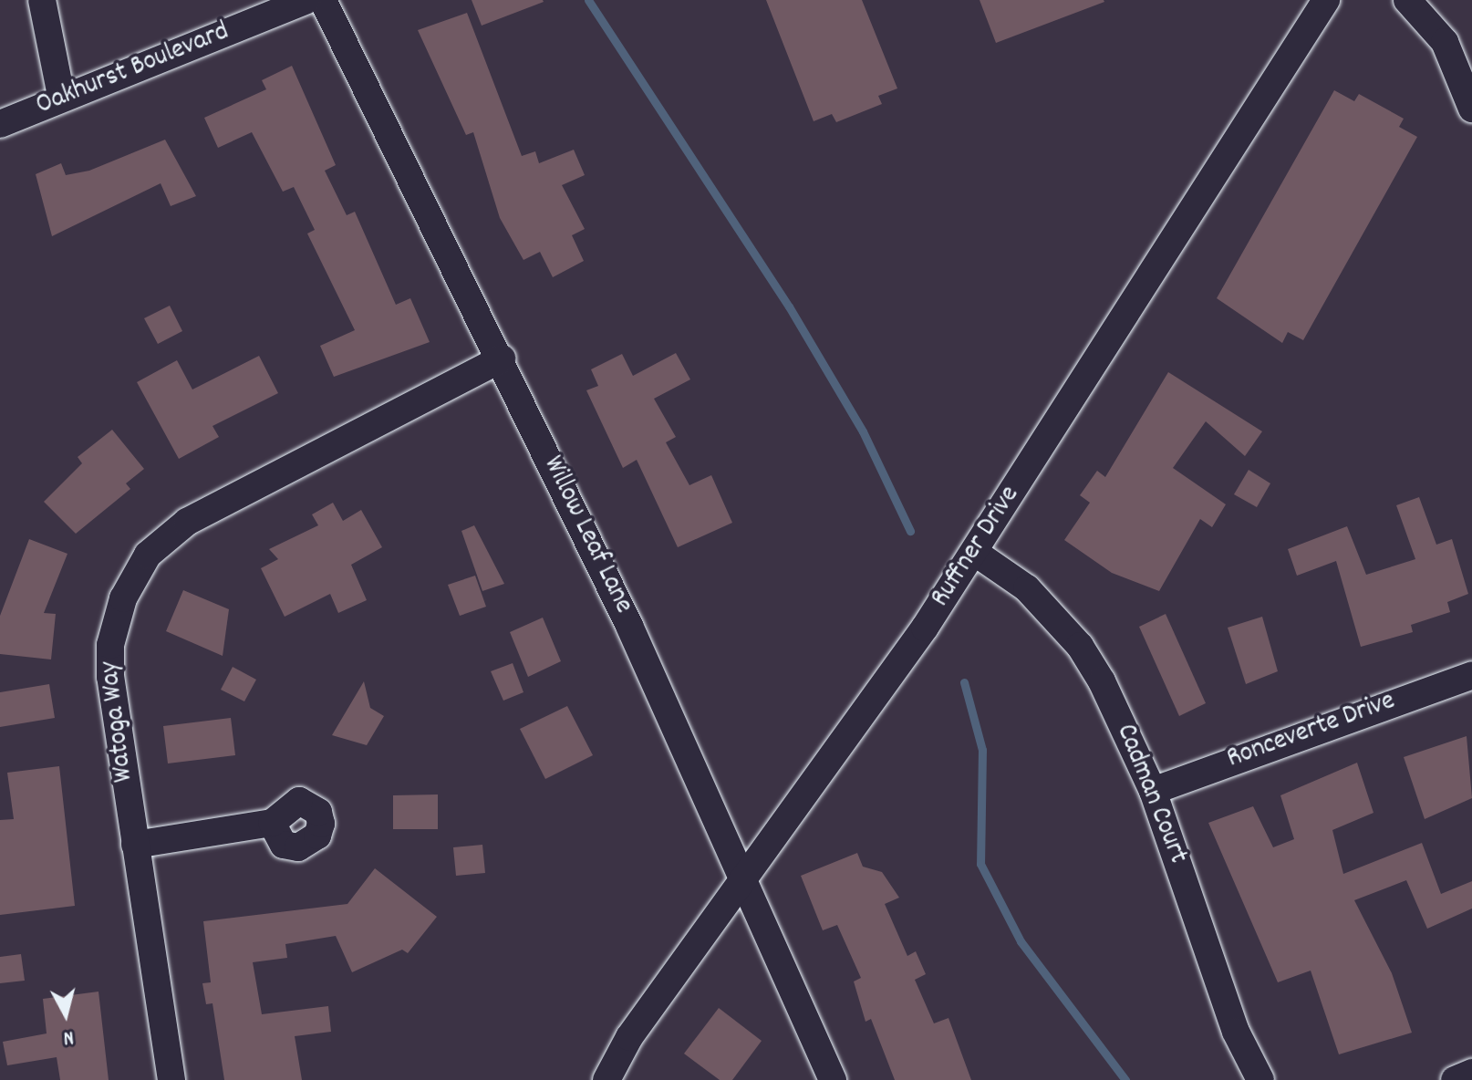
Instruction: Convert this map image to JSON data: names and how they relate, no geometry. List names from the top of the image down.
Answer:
{
  "streets": {
    "street": [
      "Oakhurst Boulevard",
      "Willow Leaf Lane",
      "Ruffner Drive",
      "Watoga Way",
      "Ronceverte Drive",
      "Cadman Court"
    ]
  },
  "crossings": [
    ["Willow Leaf Lane", "Ruffner Drive"],
    ["Willow Leaf Lane", "Watoga Way"],
    ["Ruffner Drive", "Cadman Court"],
    ["Ronceverte Drive", "Cadman Court"]
  ],
  "north": "bottom"
}
